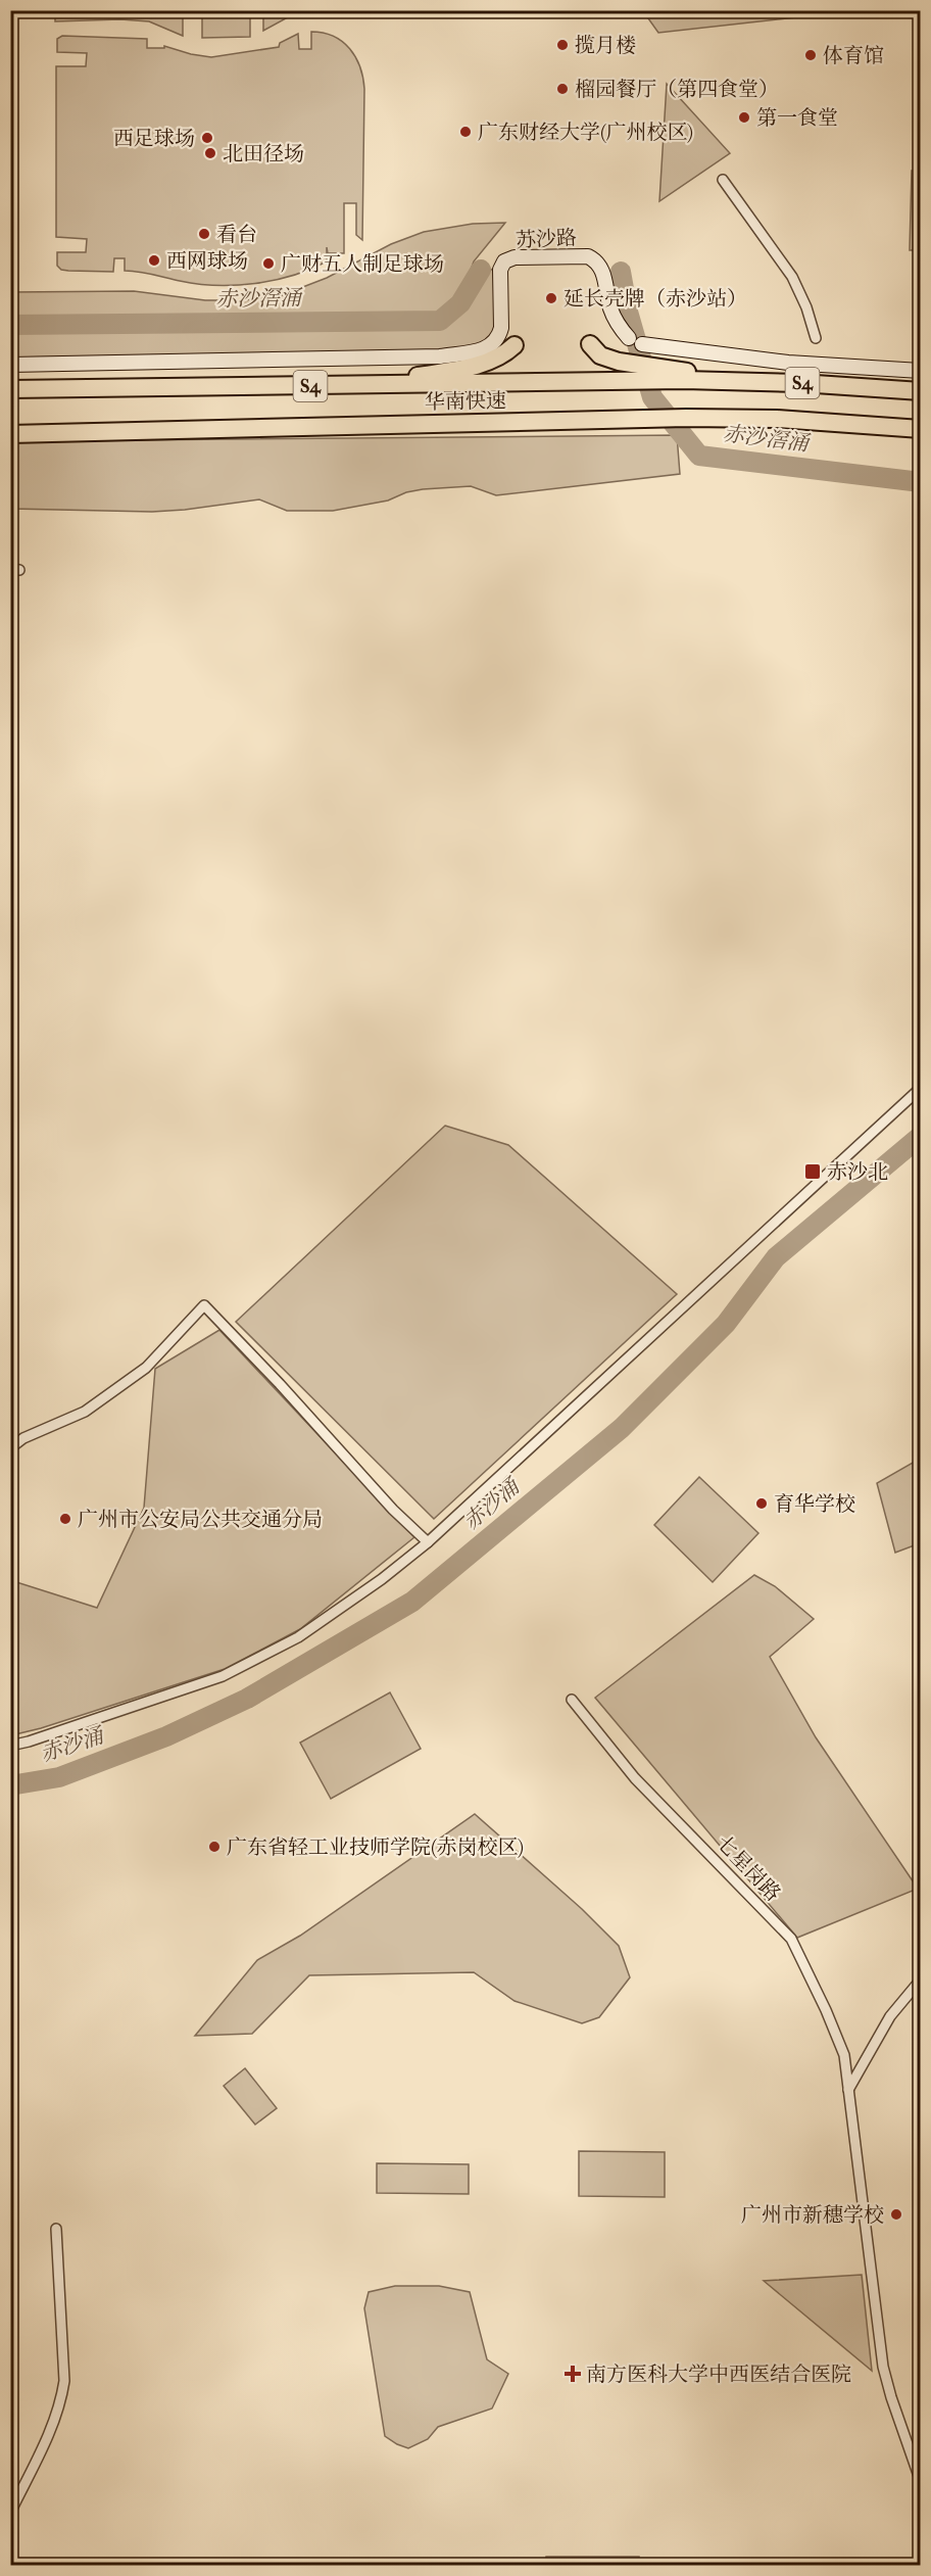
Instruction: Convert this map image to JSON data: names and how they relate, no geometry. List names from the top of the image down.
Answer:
{
  "streets": {
    "highway": ["S4", "华南快速"],
    "street": ["苏沙路", "七星岗路"]
  },
  "water": ["赤沙滘涌", "赤沙涌"],
  "places": {
    "other": [
      "揽月楼",
      "体育馆",
      "榴园餐厅（第四食堂）",
      "第一食堂",
      "广东财经大学(广州校区)",
      "西足球场",
      "北田径场",
      "看台",
      "西网球场",
      "广财五人制足球场",
      "延长壳牌（赤沙站）",
      "育华学校",
      "广州市公安局公共交通分局",
      "广东省轻工业技师学院(赤岗校区)",
      "广州市新穗学校"
    ],
    "transit": ["赤沙北"],
    "health": ["南方医科大学中西医结合医院"]
  }
}
